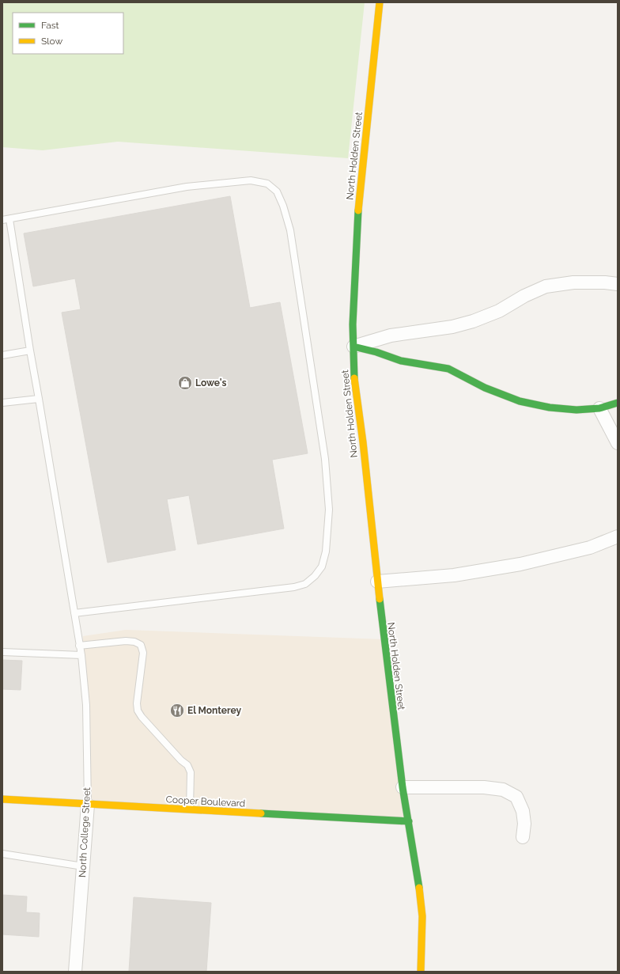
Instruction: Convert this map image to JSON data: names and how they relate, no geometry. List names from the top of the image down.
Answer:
{
  "streets": {
    "main road": ["North Holden Street", "Cooper Boulevard"],
    "street": ["North College Street"]
  },
  "crossings": [
    ["North Holden Street", "Cooper Boulevard"],
    ["Cooper Boulevard", "North College Street"]
  ],
  "places": {
    "shop": ["Lowe's"],
    "restaurant": ["El Monterey"]
  },
  "legend": ["Fast", "Slow"]
}
